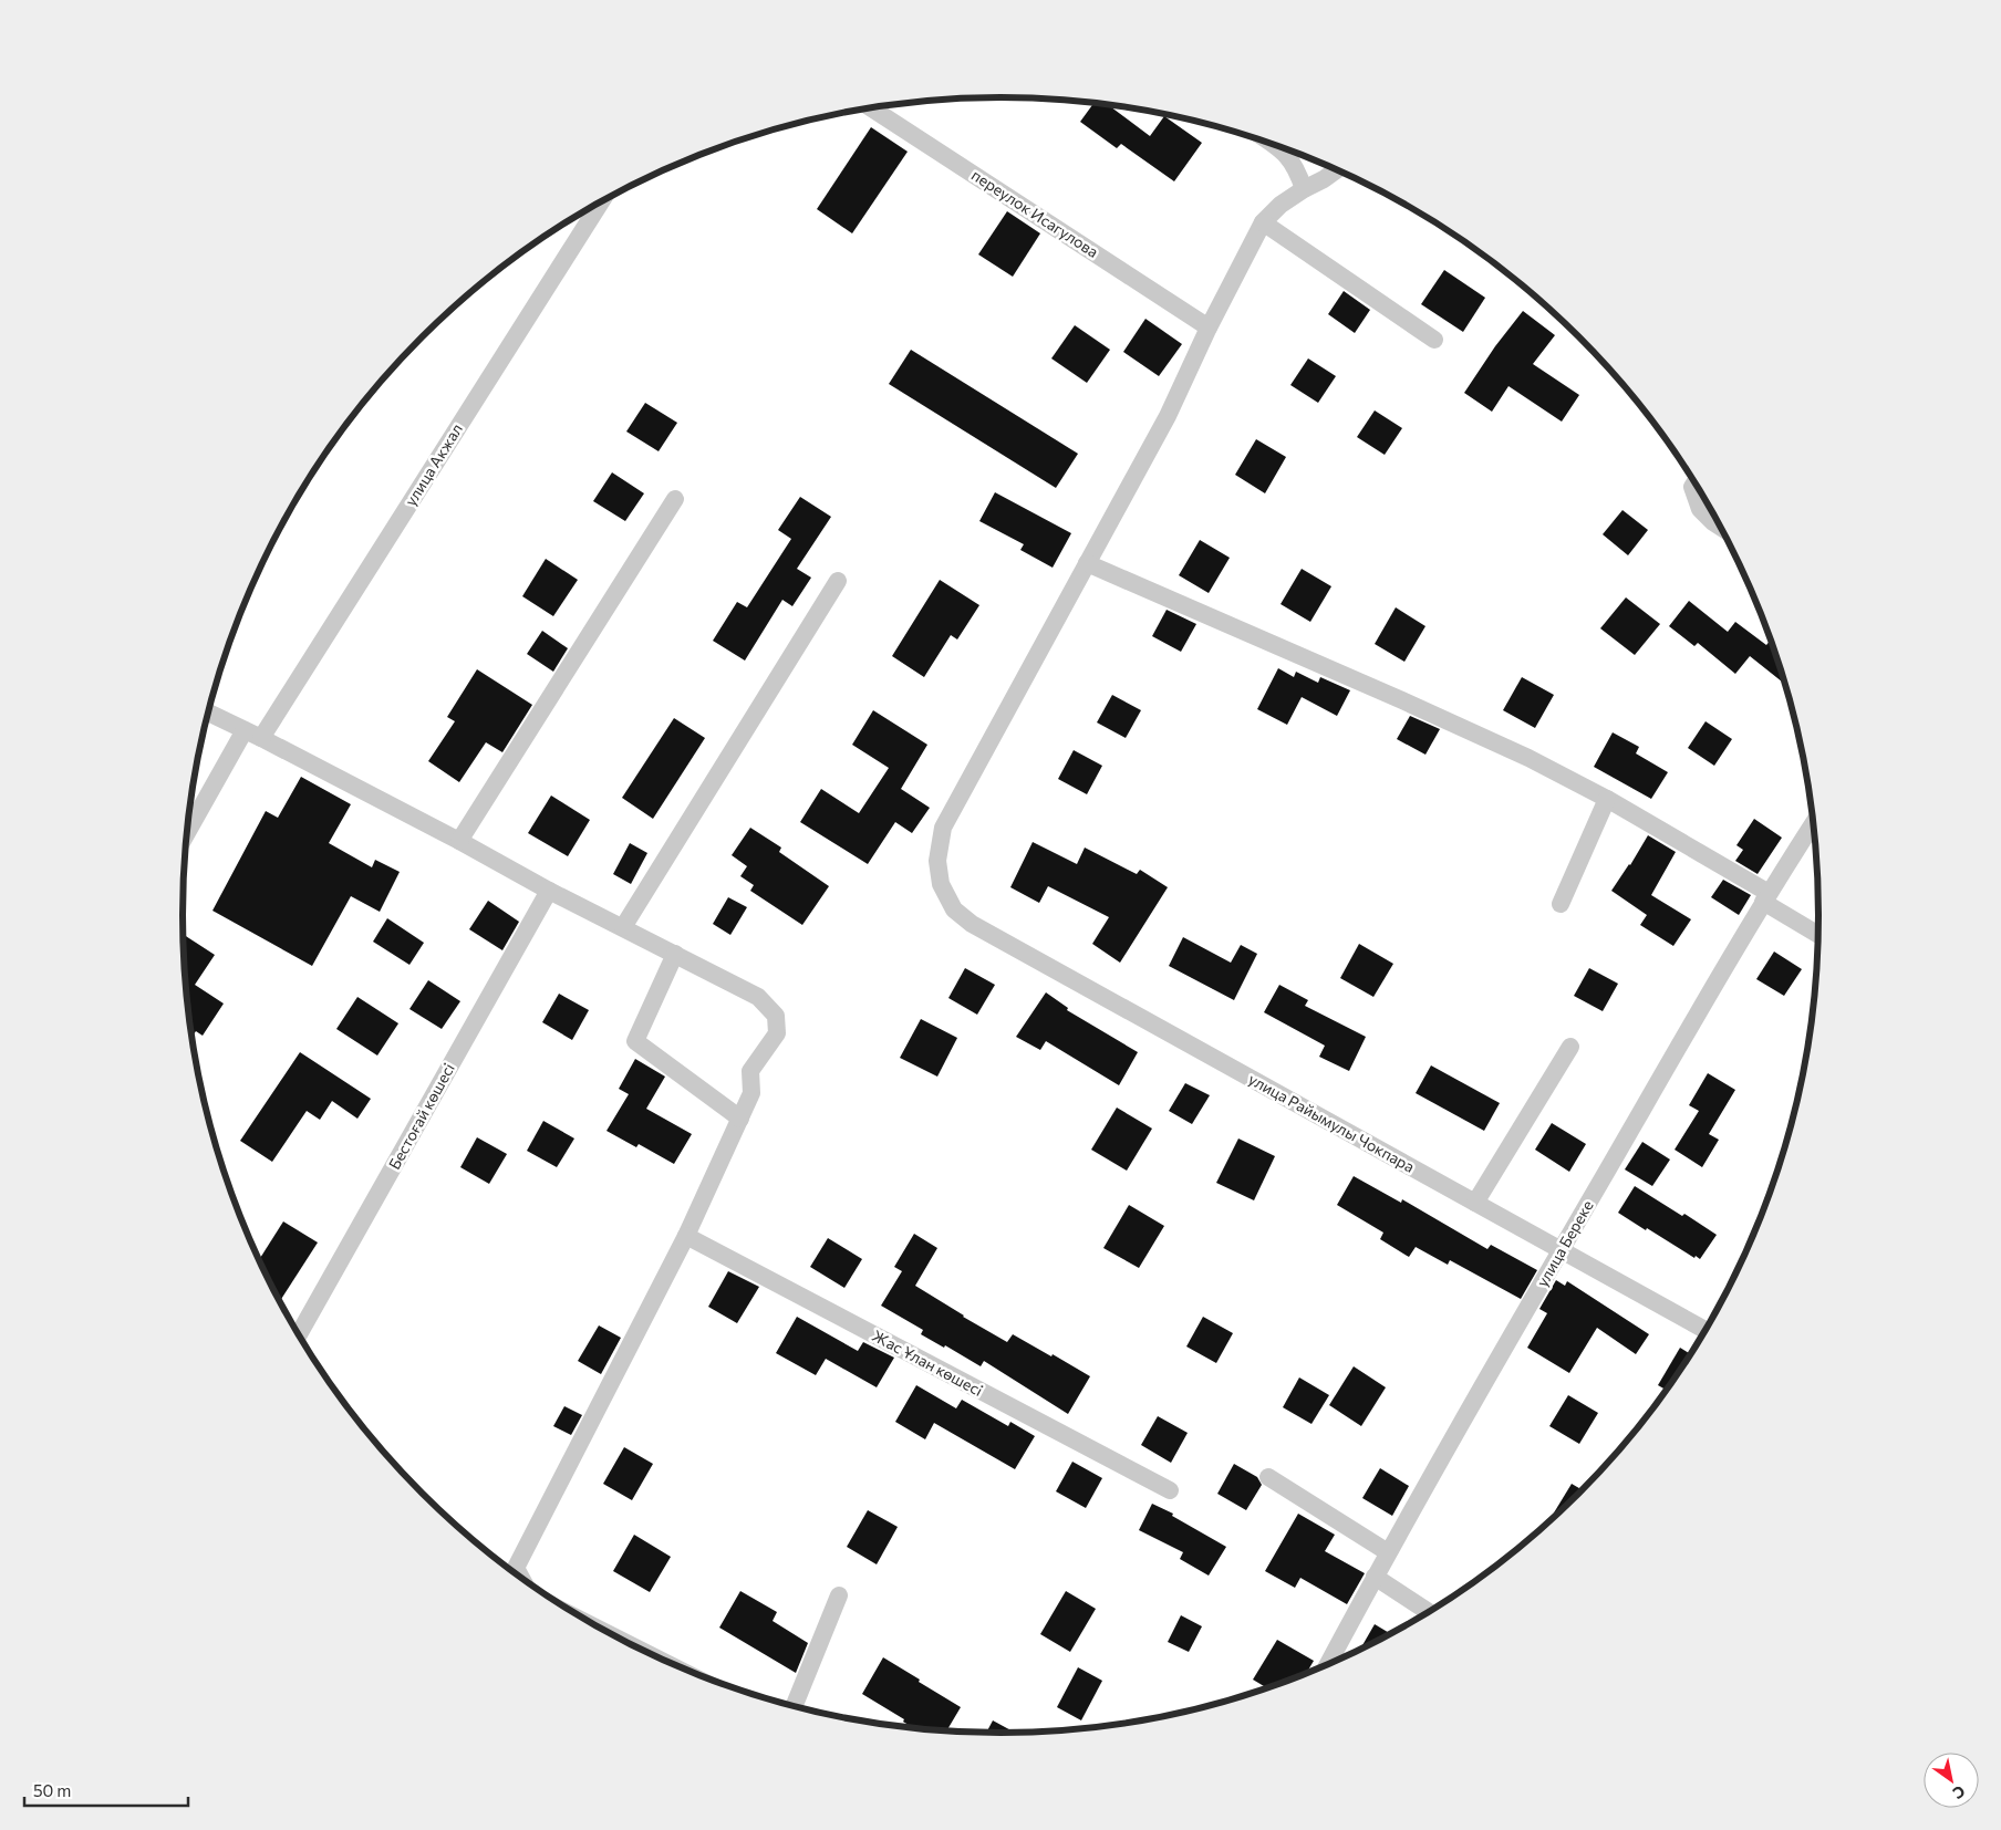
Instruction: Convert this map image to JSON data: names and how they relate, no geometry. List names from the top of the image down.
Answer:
{
  "streets": {
    "street": [
      "переулок Исагулова",
      "улица Акжал",
      "Бестоғай көшесі",
      "улица Райымулы Чокпара",
      "улица Береке",
      "Жас Ұлан көшесі"
    ]
  },
  "crossings": [
    ["улица Райымулы Чокпара", "улица Береке"]
  ],
  "scale_bar": "50 m",
  "north": "bottom right"
}
